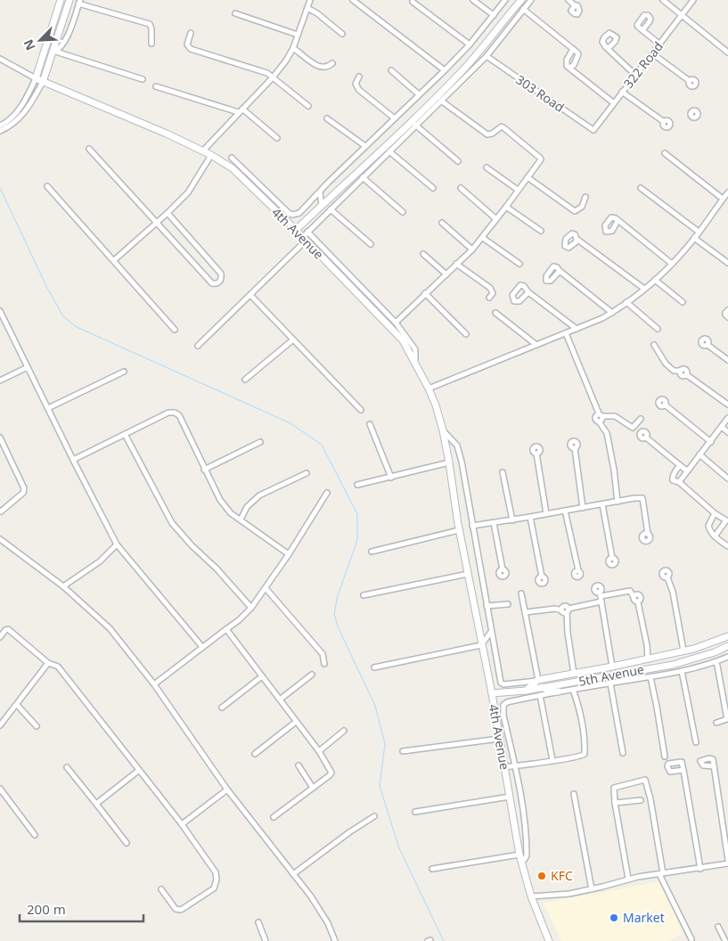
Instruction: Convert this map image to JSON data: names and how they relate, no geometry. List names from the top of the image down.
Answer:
{
  "streets": {
    "main road": ["4th Avenue", "5th Avenue"],
    "street": ["322 Road", "303 Road"]
  },
  "crossings": [
    ["322 Road", "303 Road"],
    ["4th Avenue", "5th Avenue"]
  ],
  "places": ["KFC", "Market"],
  "scale_bar": "200 m",
  "north": "bottom left"
}
